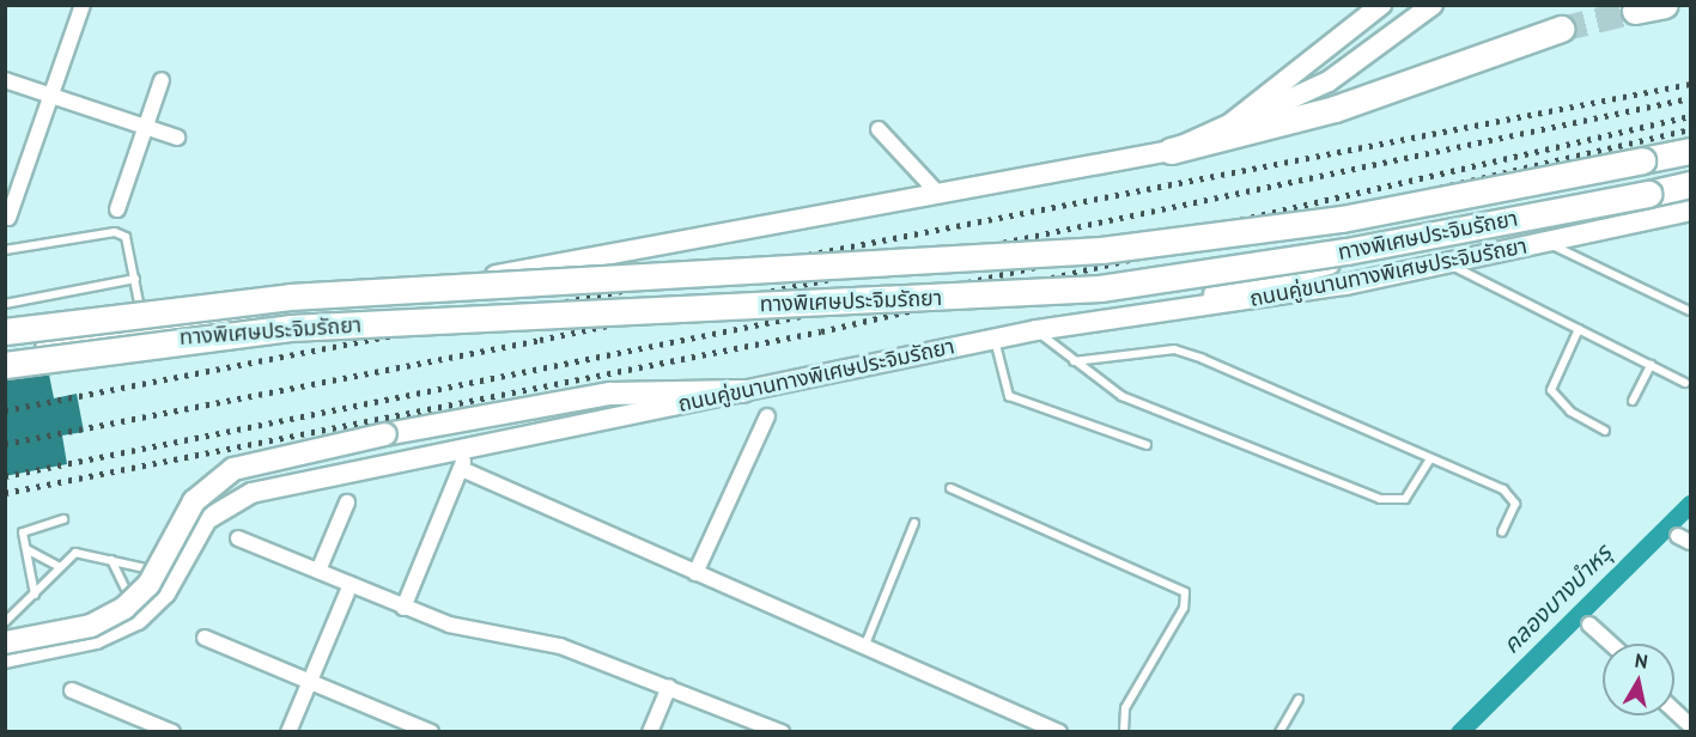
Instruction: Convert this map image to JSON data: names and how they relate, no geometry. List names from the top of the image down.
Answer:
{
  "streets": {
    "highway": ["ทางพิเศษประจิมรัถยา"],
    "main road": ["ถนนคู่ขนานทางพิเศษประจิมรัถยา"]
  },
  "water": ["คลองบางบำหรุ"],
  "north": "top"
}
